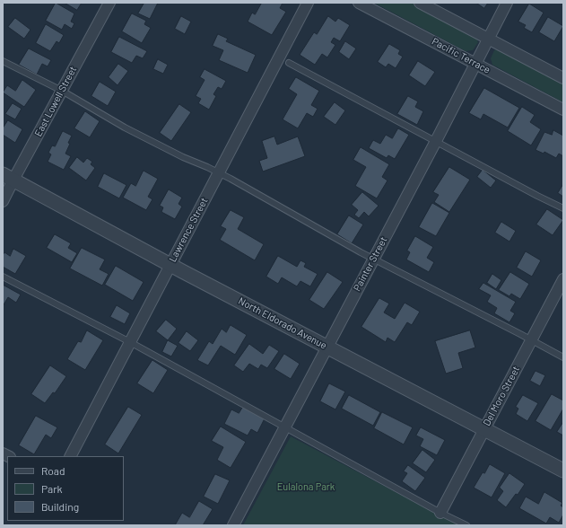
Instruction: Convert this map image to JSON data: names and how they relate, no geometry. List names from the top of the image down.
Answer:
{
  "streets": {
    "street": [
      "Pacific Terrace",
      "East Lowell Street",
      "Lawrence Street",
      "Painter Street",
      "North Eldorado Avenue",
      "Del Moro Street"
    ]
  },
  "crossings": [
    ["Pacific Terrace", "Painter Street"],
    ["East Lowell Street", "North Eldorado Avenue"],
    ["Lawrence Street", "North Eldorado Avenue"],
    ["Painter Street", "North Eldorado Avenue"],
    ["North Eldorado Avenue", "Del Moro Street"]
  ],
  "parks": ["Eulalona Park"],
  "legend": ["Road", "Park", "Building"]
}
